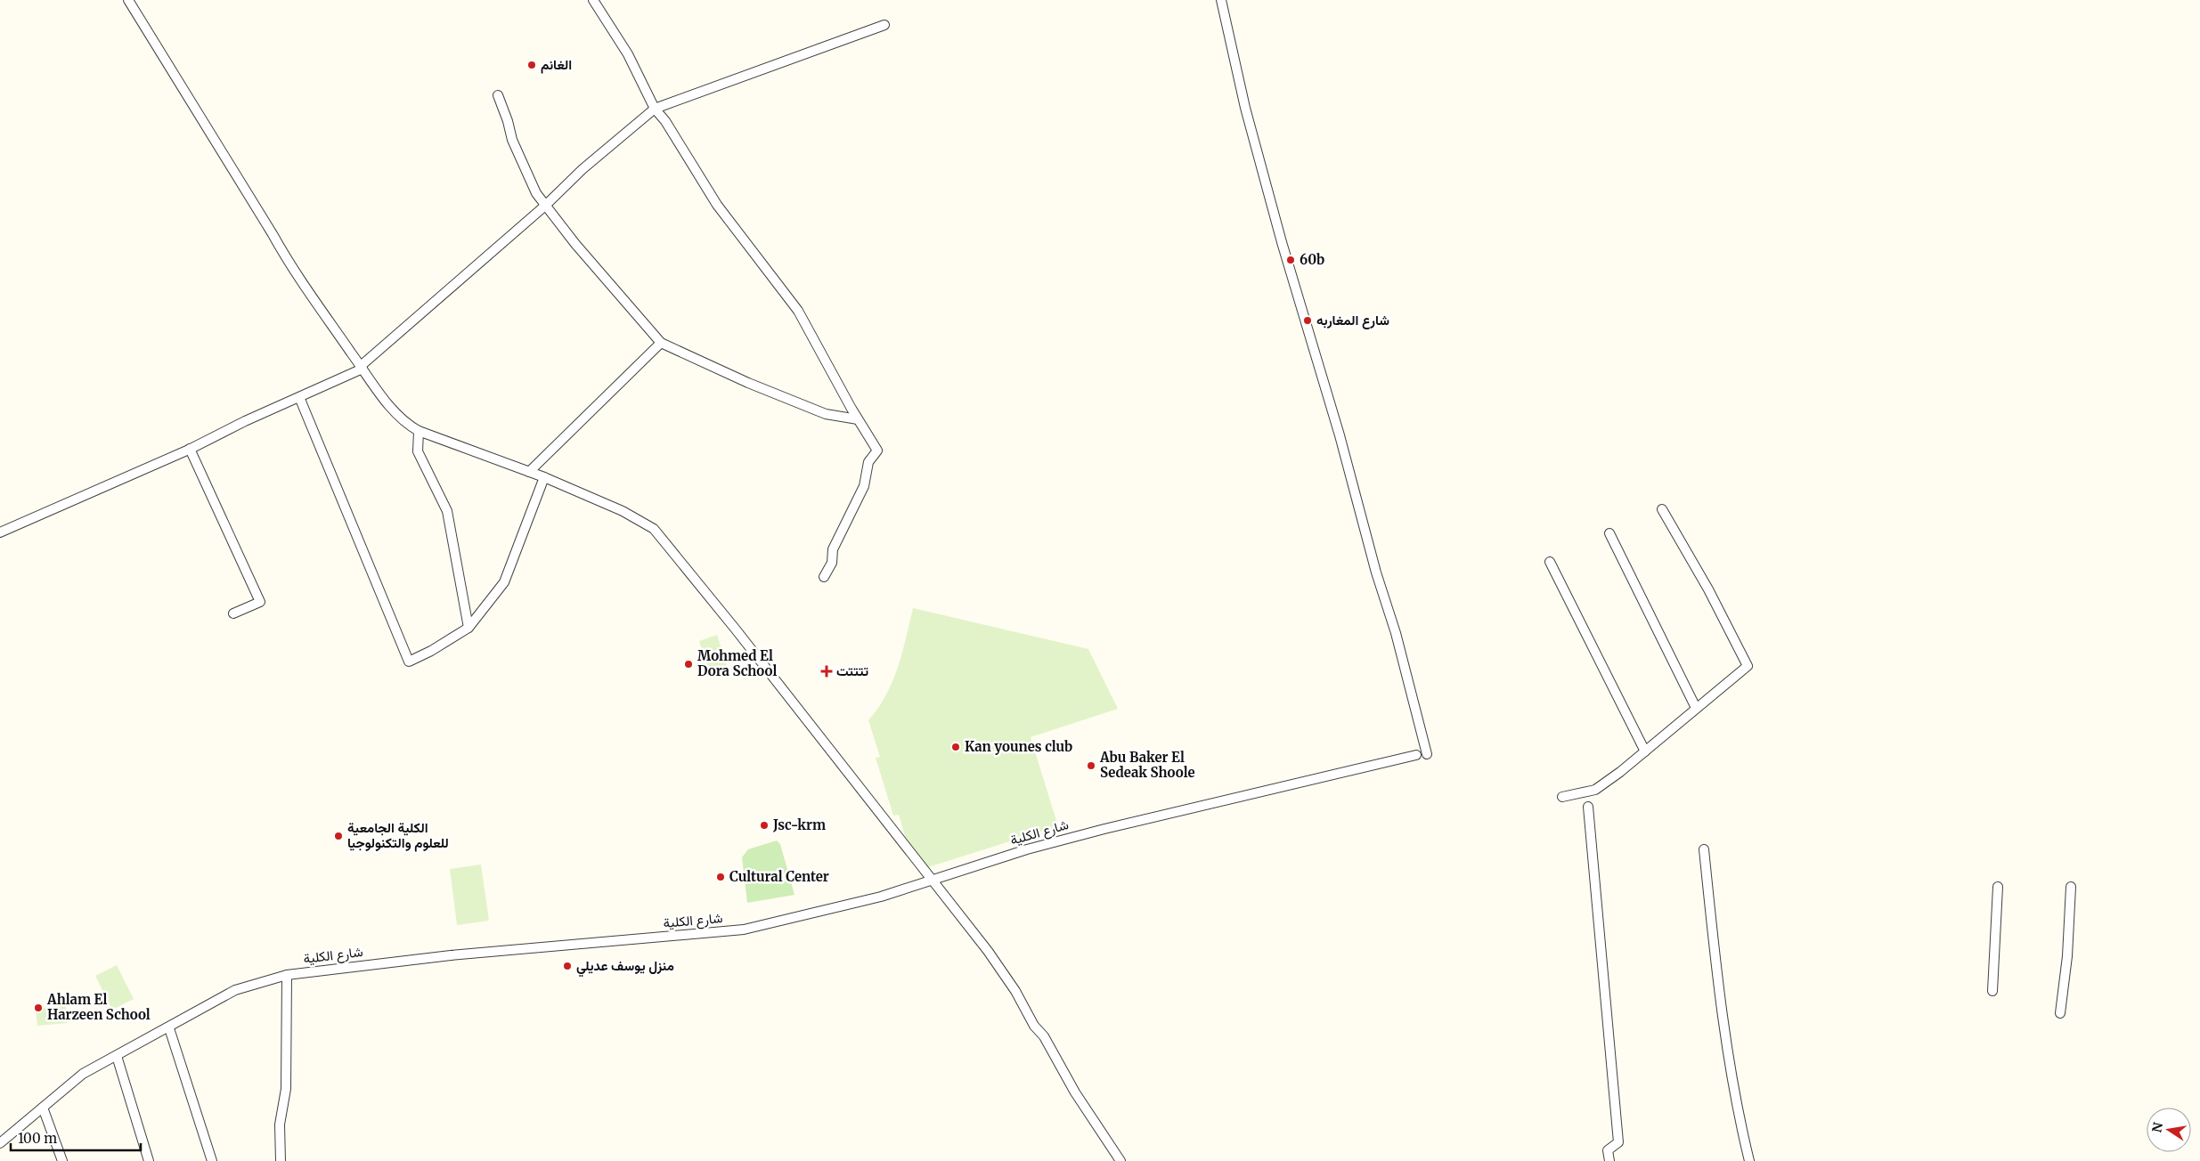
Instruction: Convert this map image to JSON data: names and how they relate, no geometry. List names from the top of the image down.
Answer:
{
  "streets": {
    "street": ["شارع الكلية"]
  },
  "places": {
    "other": [
      "الغانم",
      "60b",
      "شارع المغاربه",
      "Mohmed El Dora School",
      "Kan younes club",
      "Abu Baker El Sedeak Shoole",
      "Jsc-krm",
      "الكلية الجامعية للعلوم والتكنولوجيا",
      "Cultural Center",
      "منزل يوسف عديلي",
      "Ahlam El Harzeen School"
    ],
    "health": ["تتتتت"]
  },
  "scale_bar": "100 m",
  "north": "left"
}
